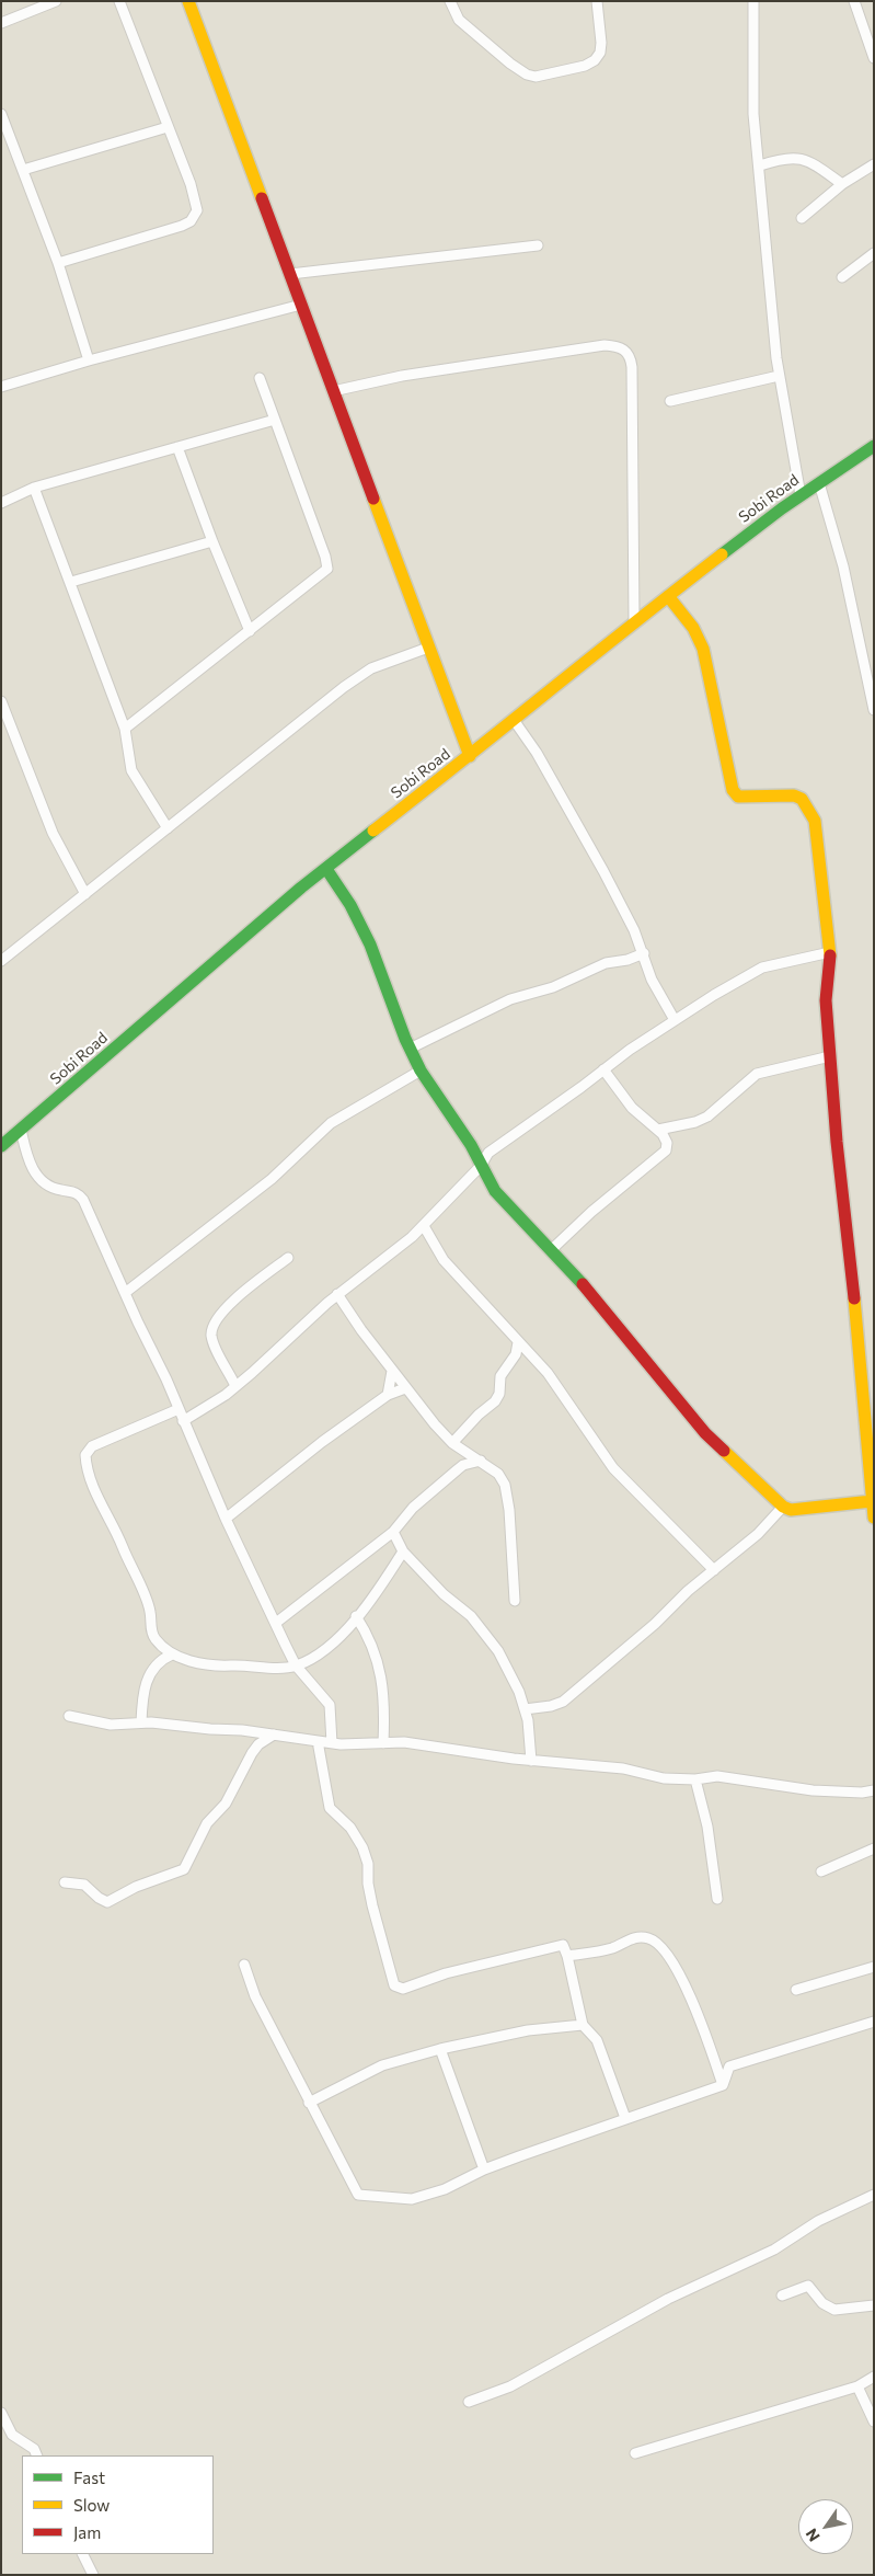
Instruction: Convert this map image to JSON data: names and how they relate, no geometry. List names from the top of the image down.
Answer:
{
  "streets": {
    "main road": ["Sobi Road"]
  },
  "legend": ["Fast", "Slow", "Jam"],
  "north": "bottom left"
}
